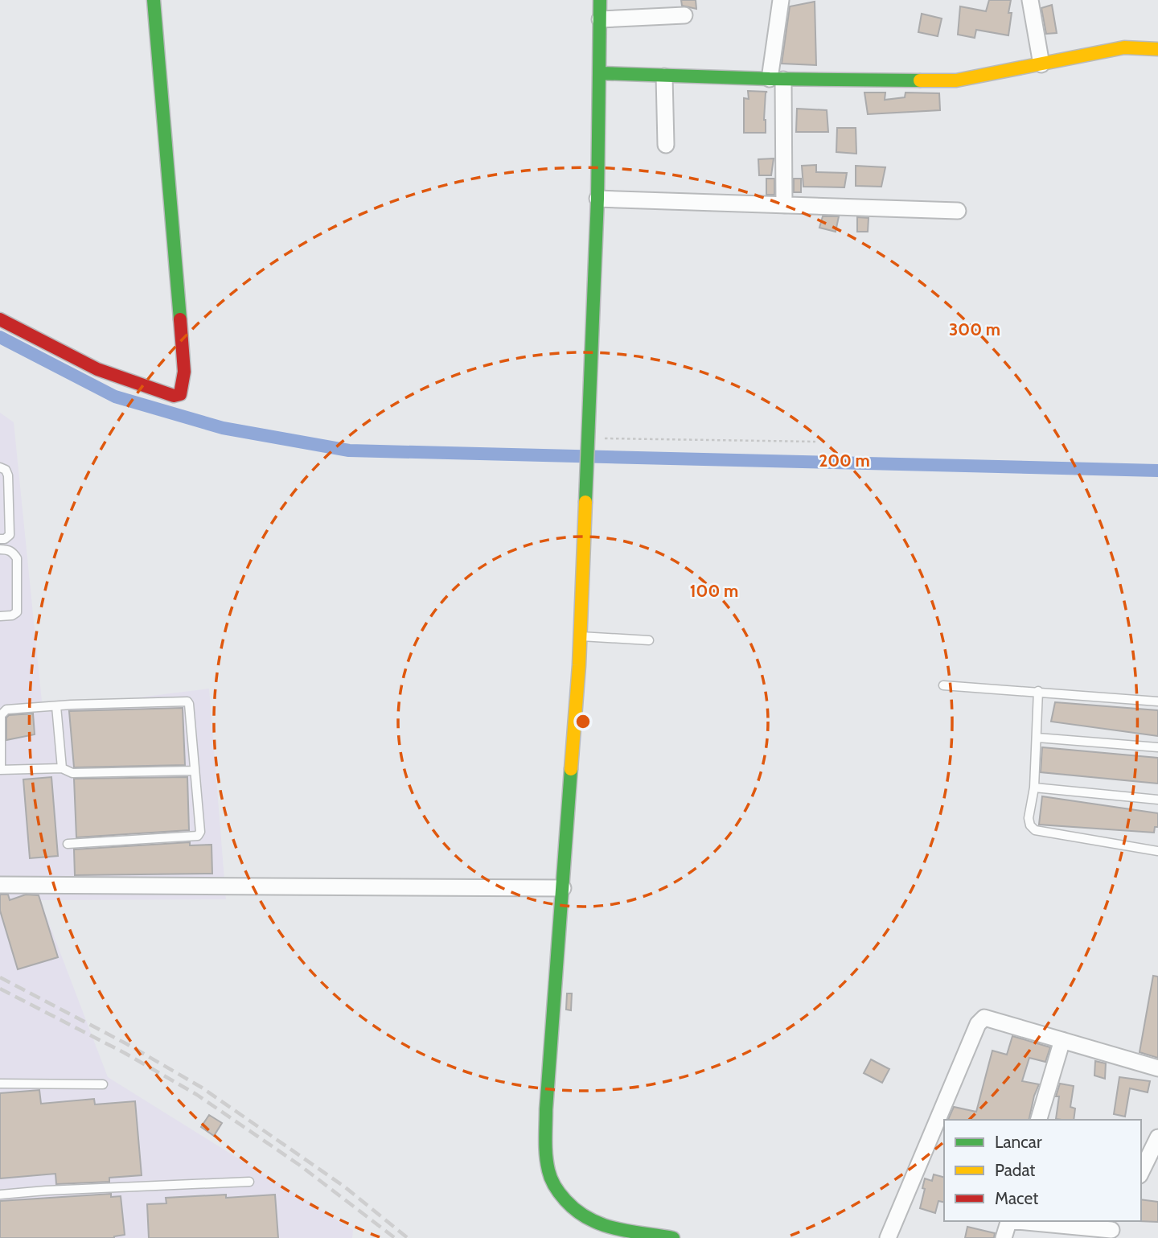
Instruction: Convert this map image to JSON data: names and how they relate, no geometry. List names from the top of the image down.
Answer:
{
  "legend": ["Lancar", "Padat", "Macet"],
  "rings": ["300 m", "200 m", "100 m"]
}
